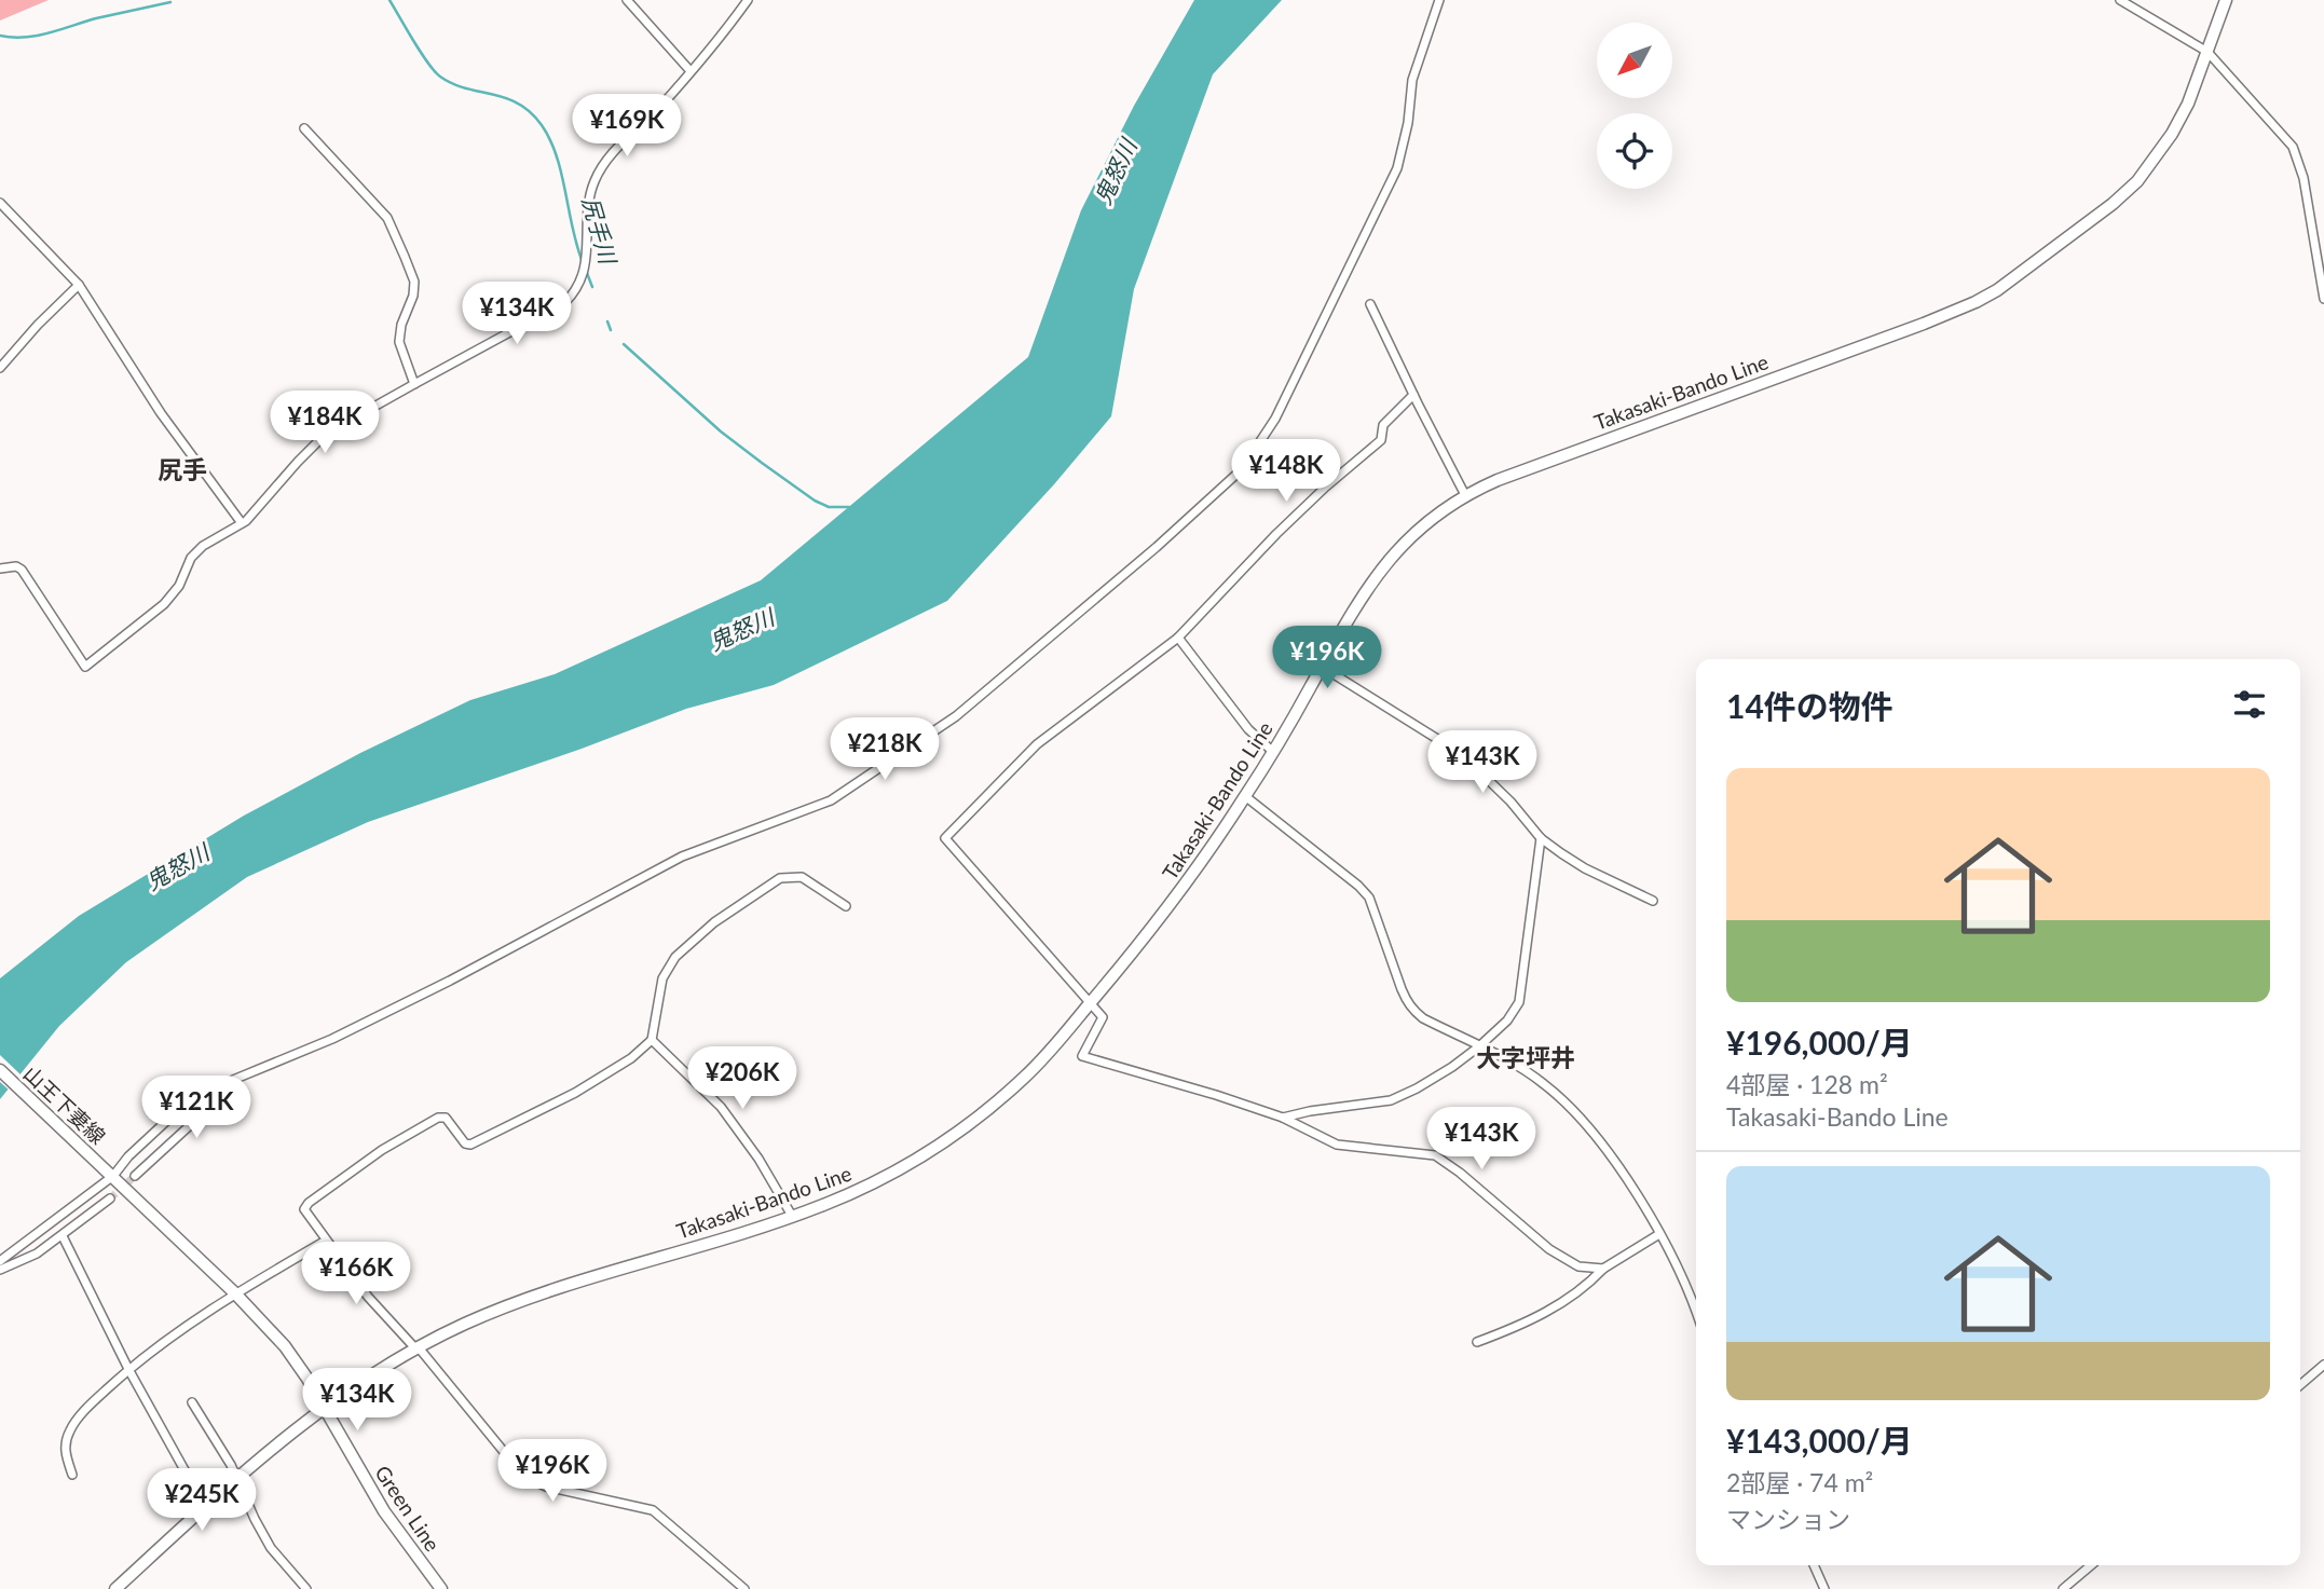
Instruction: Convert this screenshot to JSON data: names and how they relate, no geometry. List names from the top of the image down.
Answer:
{
  "streets": {
    "main road": ["Takasaki-Bando Line", "山王下妻線", "Green Line"]
  },
  "crossings": [
    ["Takasaki-Bando Line", "Green Line"],
    ["山王下妻線", "Green Line"]
  ],
  "districts": ["尻手", "大字坪井"],
  "water": ["鬼怒川", "尻手川"],
  "north": "bottom left",
  "page": {
    "price": [
      "¥169K",
      "¥134K",
      "¥184K",
      "¥148K",
      "¥196K",
      "¥218K",
      "¥143K",
      "¥206K",
      "¥121K",
      "¥143K",
      "¥166K",
      "¥134K",
      "¥196K",
      "¥245K"
    ],
    "heading": "14件の物件",
    "list": [
      {
        "name": "¥196,000/月",
        "note": "4部屋 · 128 m² · Takasaki-Bando Line"
      },
      {
        "name": "¥143,000/月",
        "note": "2部屋 · 74 m² · マンション"
      }
    ]
  }
}
